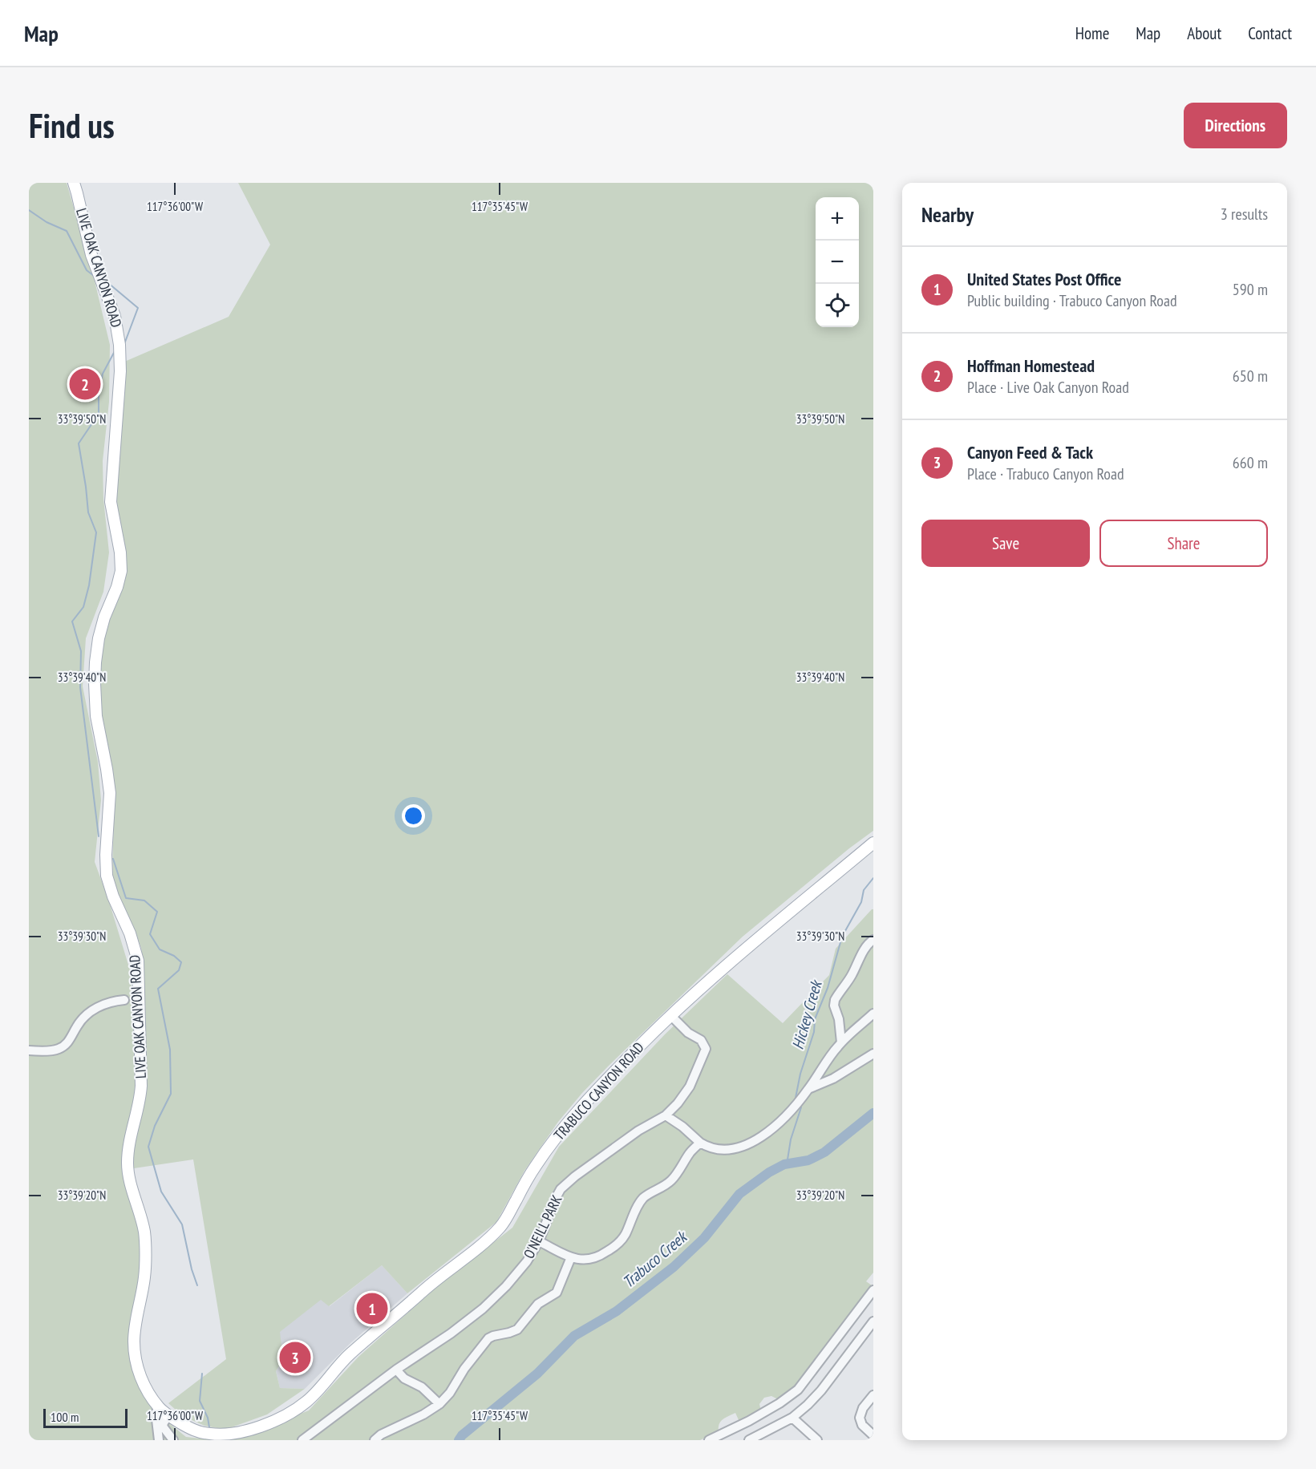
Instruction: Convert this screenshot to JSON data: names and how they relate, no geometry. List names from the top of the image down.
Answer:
{
  "streets": {
    "main road": ["LIVE OAK CANYON ROAD", "TRABUCO CANYON ROAD"],
    "street": ["O'NEILL PARK"]
  },
  "crossings": [
    ["LIVE OAK CANYON ROAD", "TRABUCO CANYON ROAD"],
    ["TRABUCO CANYON ROAD", "O'NEILL PARK"]
  ],
  "water": ["Hickey Creek", "Trabuco Creek"],
  "scale_bar": "100 m",
  "page": {
    "header": "Map",
    "nav": [
      "Home",
      "Map",
      "About",
      "Contact"
    ],
    "buttons": [
      "Directions",
      ["Save", "Share"]
    ],
    "title": "Find us",
    "heading": ["Nearby", "3 results"],
    "map_buttons": ["+", "−"],
    "list": [
      {
        "mark": "1",
        "name": "United States Post Office",
        "note": "Public building · Trabuco Canyon Road",
        "value": "590 m"
      },
      {
        "mark": "2",
        "name": "Hoffman Homestead",
        "note": "Place · Live Oak Canyon Road",
        "value": "650 m"
      },
      {
        "mark": "3",
        "name": "Canyon Feed & Tack",
        "note": "Place · Trabuco Canyon Road",
        "value": "660 m"
      }
    ],
    "pins": ["2", "1", "3"],
    "scale": "100 m"
  },
  "coordinates": [
    "117°36'00\"W",
    "117°35'45\"W",
    "33°39'50\"N",
    "33°39'40\"N",
    "33°39'30\"N",
    "33°39'20\"N"
  ]
}
